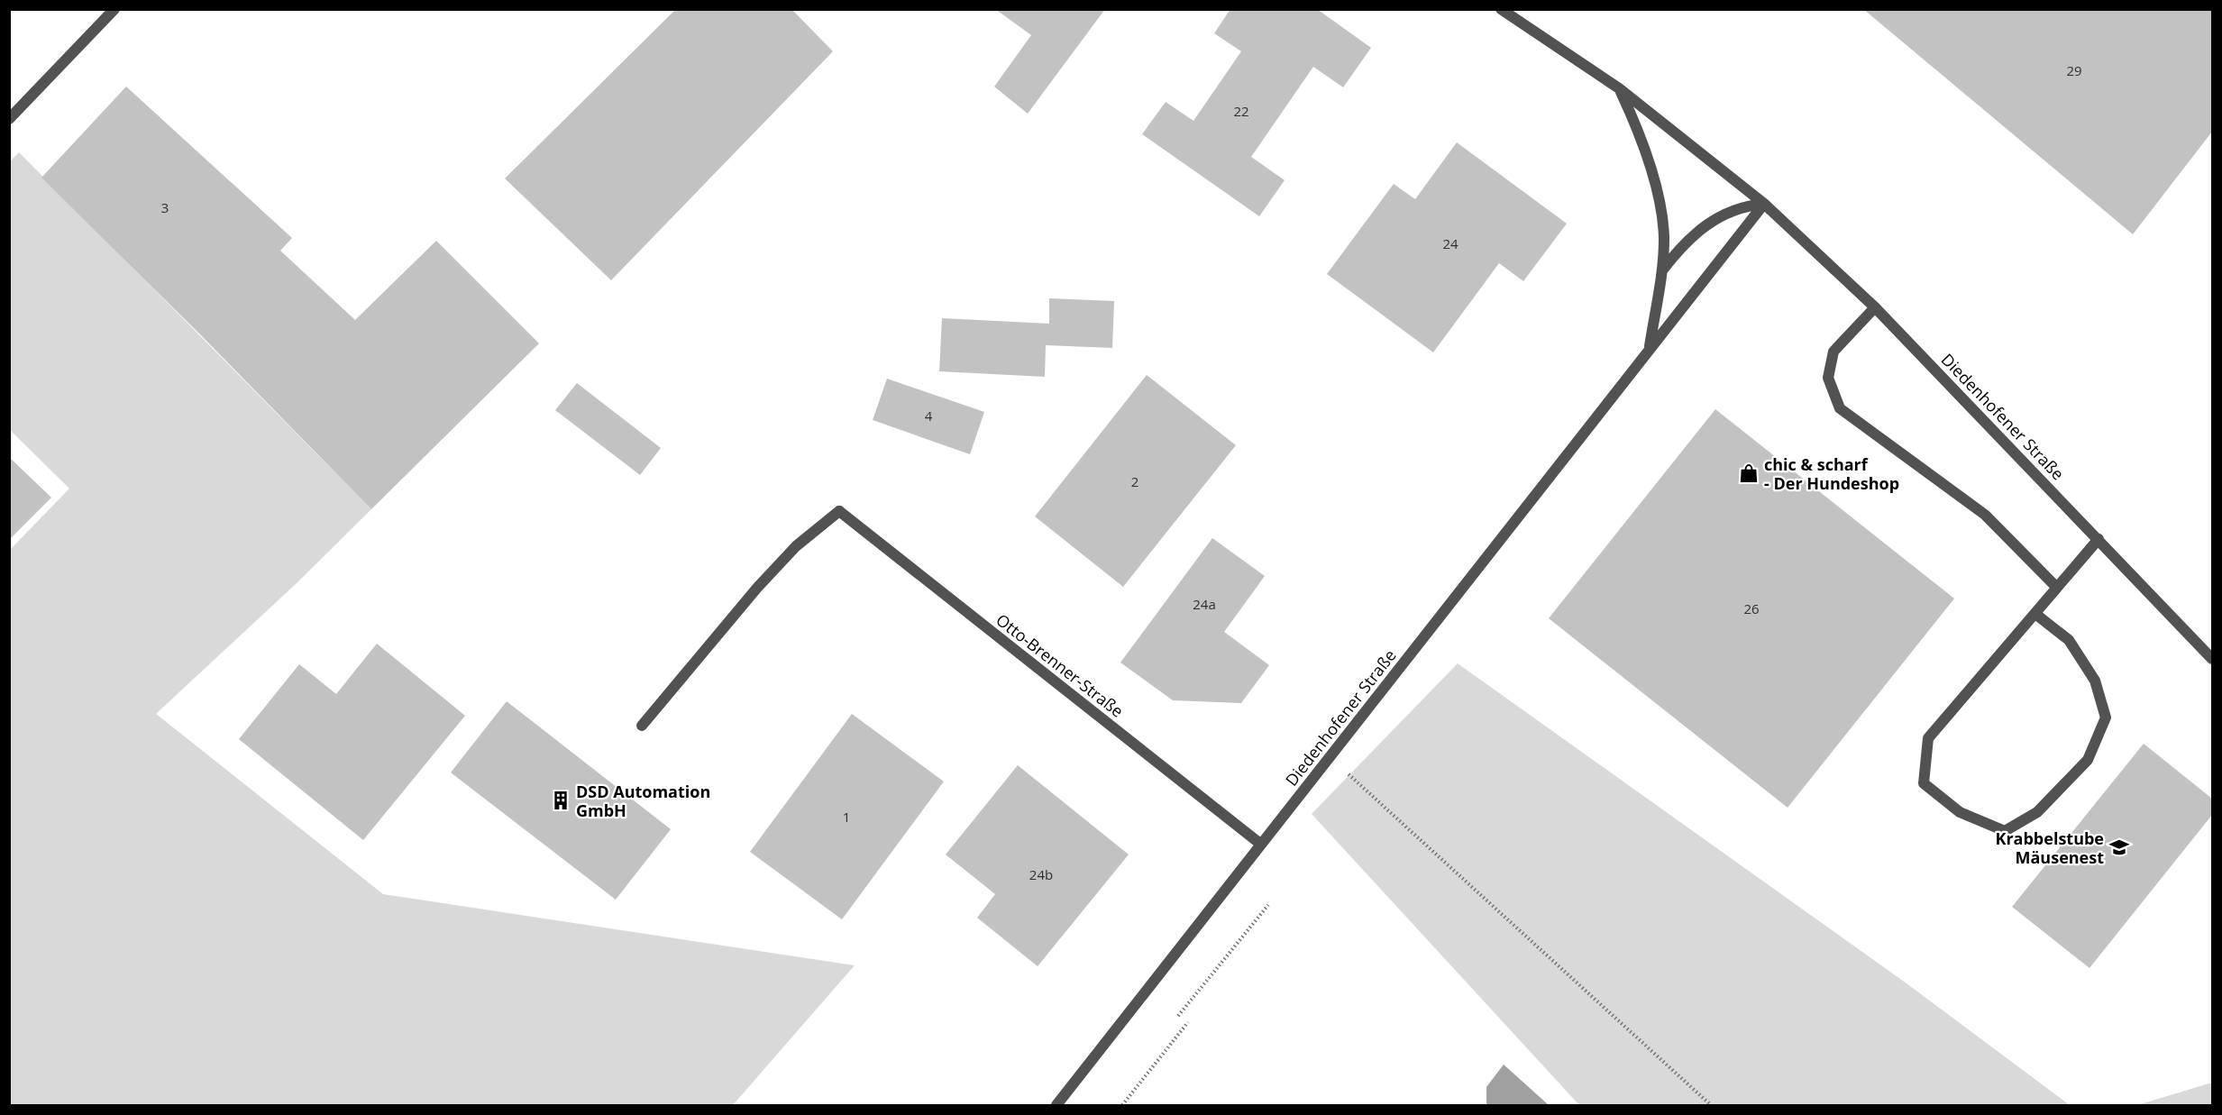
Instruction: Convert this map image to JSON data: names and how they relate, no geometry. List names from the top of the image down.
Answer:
{
  "streets": {
    "street": ["Diedenhofener Straße", "Otto-Brenner-Straße"]
  },
  "crossings": [
    ["Diedenhofener Straße", "Otto-Brenner-Straße"]
  ],
  "places": {
    "shop": ["chic & scharf - Der Hundeshop"],
    "building": ["DSD Automation GmbH"],
    "school or university": ["Krabbelstube Mäusenest"]
  },
  "house_numbers": [
    "29",
    "22",
    "3",
    "24",
    "4",
    "2",
    "24a",
    "26",
    "1",
    "24b"
  ]
}
